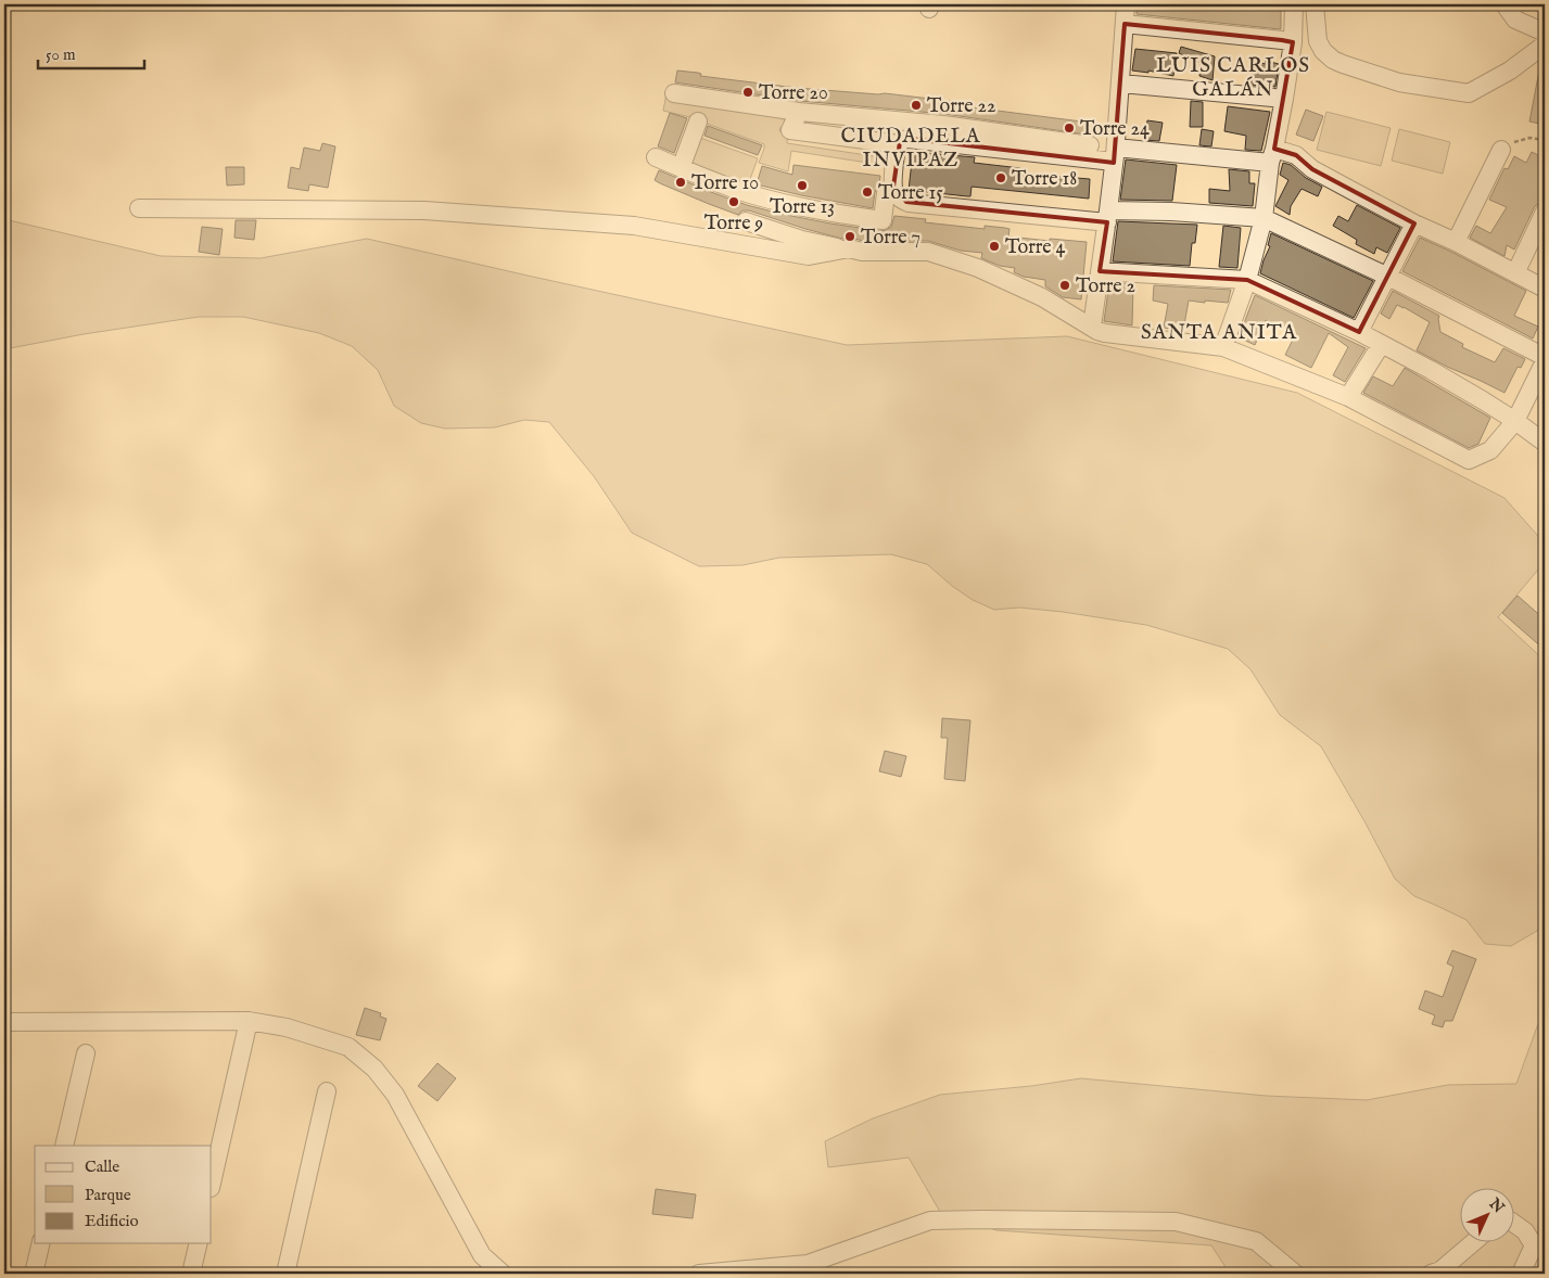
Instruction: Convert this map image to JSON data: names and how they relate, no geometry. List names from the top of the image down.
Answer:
{
  "districts": ["LUIS CARLOS GALÁN", "CIUDADELA INVIPAZ", "SANTA ANITA"],
  "places": [
    "Torre 20",
    "Torre 22",
    "Torre 24",
    "Torre 18",
    "Torre 10",
    "Torre 13",
    "Torre 15",
    "Torre 9",
    "Torre 7",
    "Torre 4",
    "Torre 2"
  ],
  "legend": ["Calle", "Parque", "Edificio"],
  "scale_bar": "50 m",
  "north": "top right"
}
